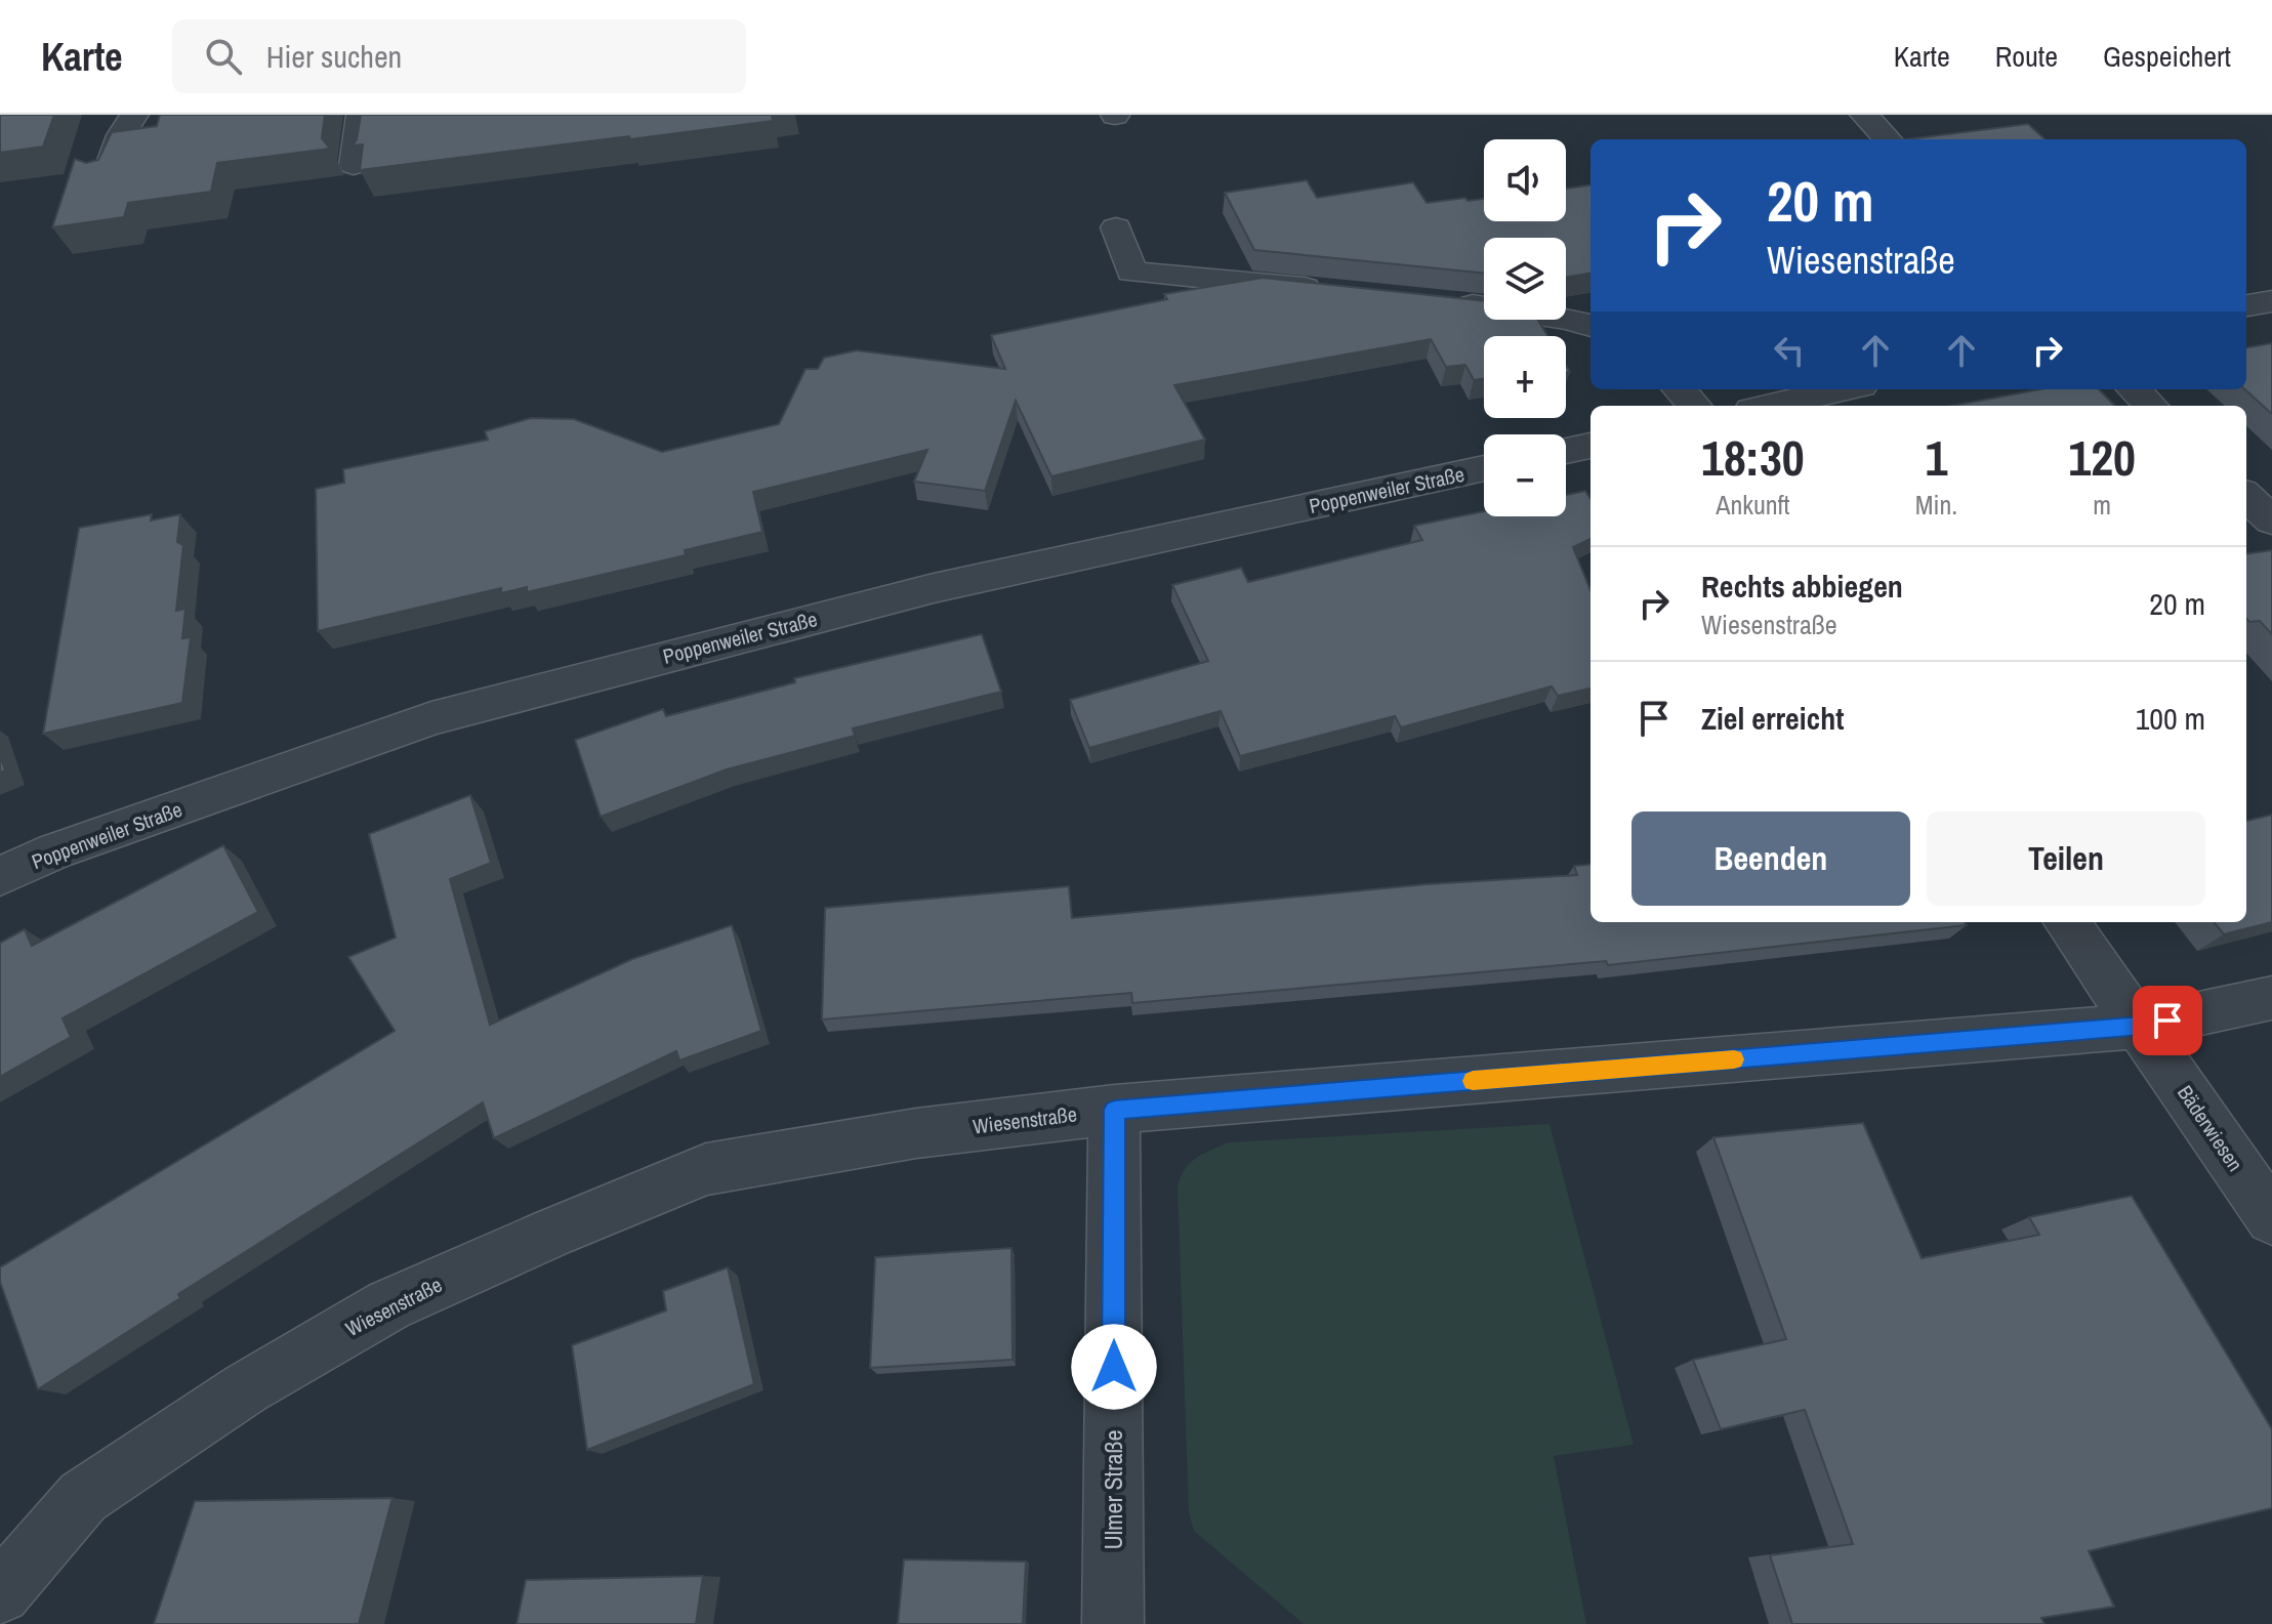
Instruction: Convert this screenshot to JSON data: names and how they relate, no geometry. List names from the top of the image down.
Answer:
{
  "streets": {
    "street": [
      "Poppenweiler Straße",
      "Wiesenstraße",
      "Bäderwiesen",
      "Ulmer Straße"
    ]
  },
  "crossings": [
    ["Wiesenstraße", "Bäderwiesen"],
    ["Wiesenstraße", "Ulmer Straße"]
  ],
  "page": {
    "header": "Karte",
    "search": "Hier suchen",
    "nav": ["Karte", "Route", "Gespeichert"],
    "map_buttons": ["+", "−"],
    "turn": ["20 m", "Wiesenstraße"],
    "eta": [
      "18:30",
      "Ankunft",
      "1",
      "Min.",
      "120",
      "m"
    ],
    "list": [
      {
        "name": "Rechts abbiegen",
        "note": "Wiesenstraße",
        "value": "20 m"
      },
      {
        "name": "Ziel erreicht",
        "value": "100 m"
      }
    ],
    "buttons": ["Beenden", "Teilen"]
  }
}
